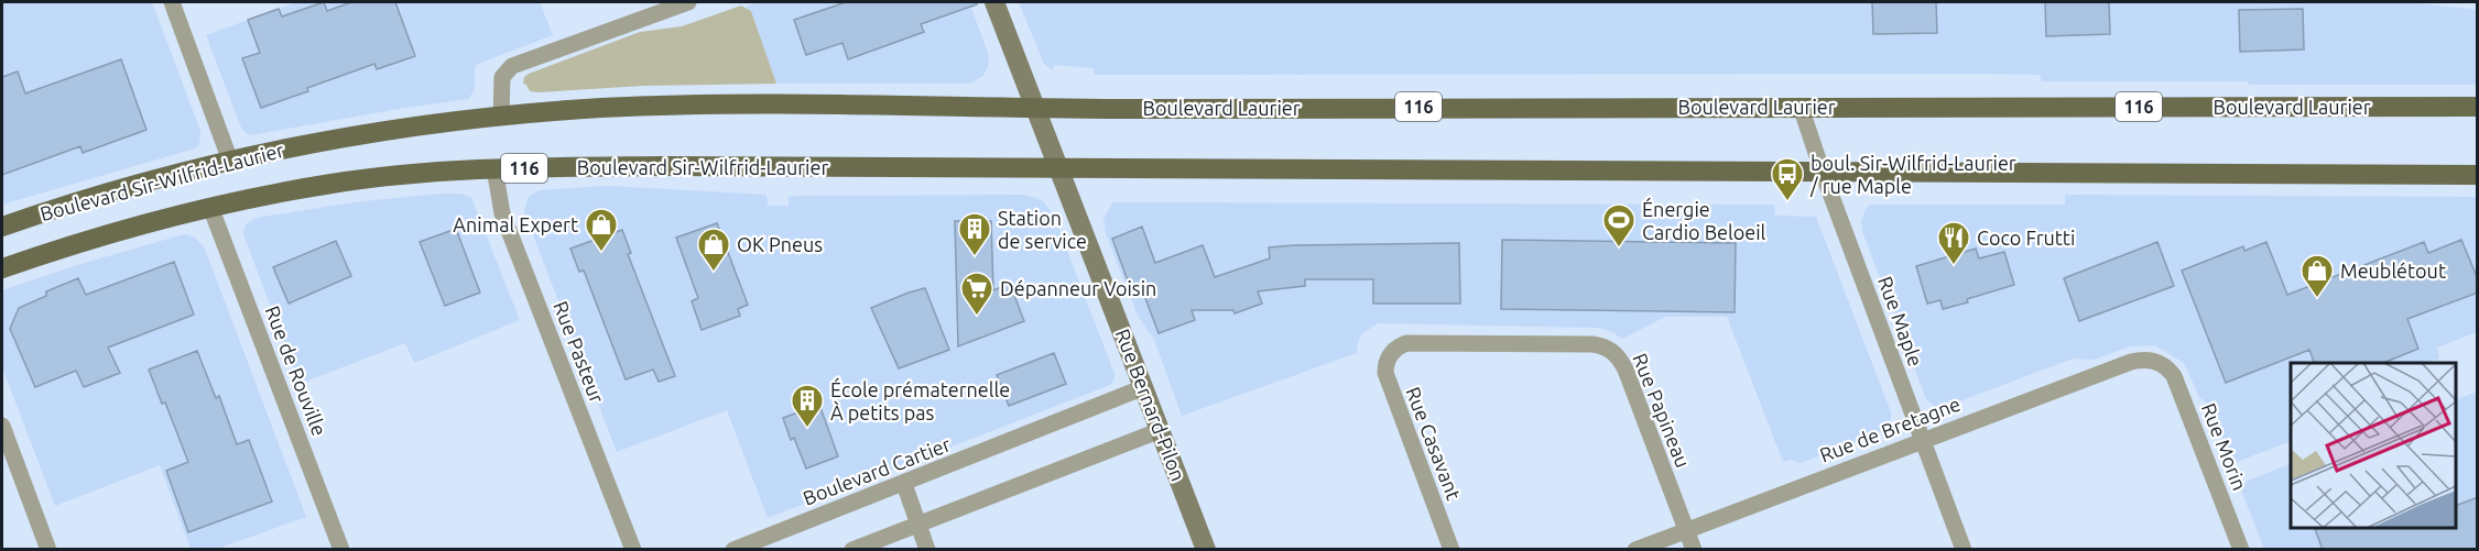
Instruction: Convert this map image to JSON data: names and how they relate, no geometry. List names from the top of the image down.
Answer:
{
  "streets": {
    "main road": [
      "116",
      "Boulevard Laurier",
      "Boulevard Sir-Wilfrid-Laurier",
      "Rue Bernard-Pilon"
    ],
    "street": [
      "Rue Maple",
      "Rue Pasteur",
      "Rue de Rouville",
      "Rue Papineau",
      "Rue de Bretagne",
      "Rue Casavant",
      "Rue Morin",
      "Boulevard Cartier"
    ]
  },
  "crossings": [
    ["116", "Boulevard Sir-Wilfrid-Laurier"],
    ["116", "Rue Maple"],
    ["116", "Rue Bernard-Pilon"],
    ["Boulevard Laurier", "Boulevard Sir-Wilfrid-Laurier"],
    ["Boulevard Laurier", "Rue Maple"],
    ["Boulevard Laurier", "Rue Bernard-Pilon"],
    ["Boulevard Sir-Wilfrid-Laurier", "Rue Pasteur"],
    ["Boulevard Sir-Wilfrid-Laurier", "Rue de Rouville"],
    ["Boulevard Sir-Wilfrid-Laurier", "Rue Bernard-Pilon"],
    ["Rue Maple", "Rue de Bretagne"],
    ["Rue Bernard-Pilon", "Boulevard Cartier"],
    ["Rue Papineau", "Rue de Bretagne"],
    ["Rue Papineau", "Rue Casavant"],
    ["Rue de Bretagne", "Rue Morin"]
  ],
  "places": {
    "bus stop": ["boul. Sir-Wilfrid-Laurier / rue Maple"],
    "sports": ["Énergie Cardio Beloeil"],
    "shop": ["Animal Expert", "OK Pneus", "Meublétout"],
    "building": ["Station de service", "École prématernelle À petits pas"],
    "restaurant": ["Coco Frutti"],
    "supermarket": ["Dépanneur Voisin"]
  }
}
